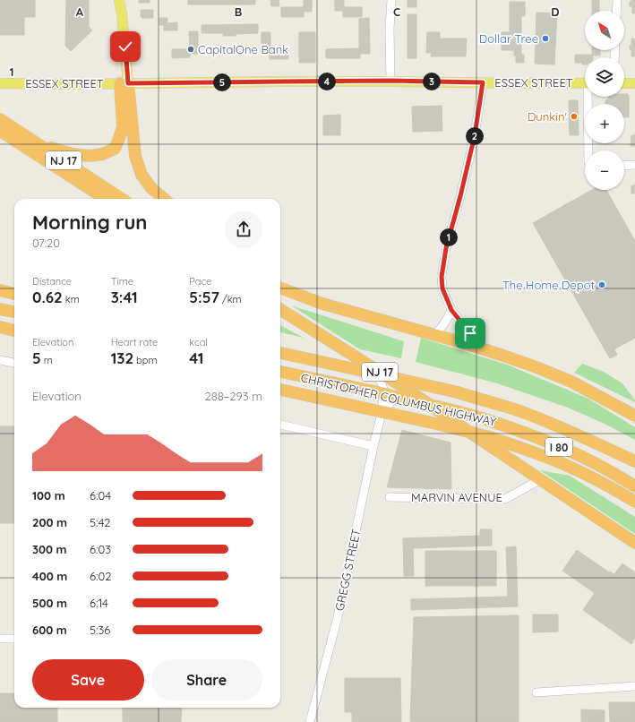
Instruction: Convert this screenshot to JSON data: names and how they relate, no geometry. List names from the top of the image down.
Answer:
{
  "streets": {
    "highway": ["NJ 17", "CHRISTOPHER COLUMBUS HIGHWAY", "I 80"],
    "main road": ["ESSEX STREET"],
    "street": ["MARVIN AVENUE", "GREGG STREET"]
  },
  "crossings": [
    ["NJ 17", "MARVIN AVENUE"],
    ["NJ 17", "GREGG STREET"]
  ],
  "places": [
    "Dollar Tree",
    "CapitalOne Bank",
    "Dunkin'",
    "The Home Depot"
  ],
  "north": "top left",
  "page": {
    "map_buttons": ["+", "−"],
    "pins": [
      "3",
      "4",
      "5",
      "2",
      "1"
    ],
    "heading": ["Morning run", "07:20"],
    "stats": [
      ["Distance", "0.62 km"],
      ["Time", "3:41"],
      ["Pace", "5:57 /km"],
      ["Elevation", "5 m"],
      ["Heart rate", "132 bpm"],
      ["kcal", "41"]
    ],
    "chart": ["Elevation", "288–293 m"],
    "list": [
      {
        "name": "100 m",
        "note": "6:04"
      },
      {
        "name": "200 m",
        "note": "5:42"
      },
      {
        "name": "300 m",
        "note": "6:03"
      },
      {
        "name": "400 m",
        "note": "6:02"
      },
      {
        "name": "500 m",
        "note": "6:14"
      },
      {
        "name": "600 m",
        "note": "5:36"
      }
    ],
    "buttons": ["Save", "Share"]
  },
  "grid": {
    "columns": [
      "A",
      "B",
      "C",
      "D"
    ],
    "rows": ["1"]
  }
}
